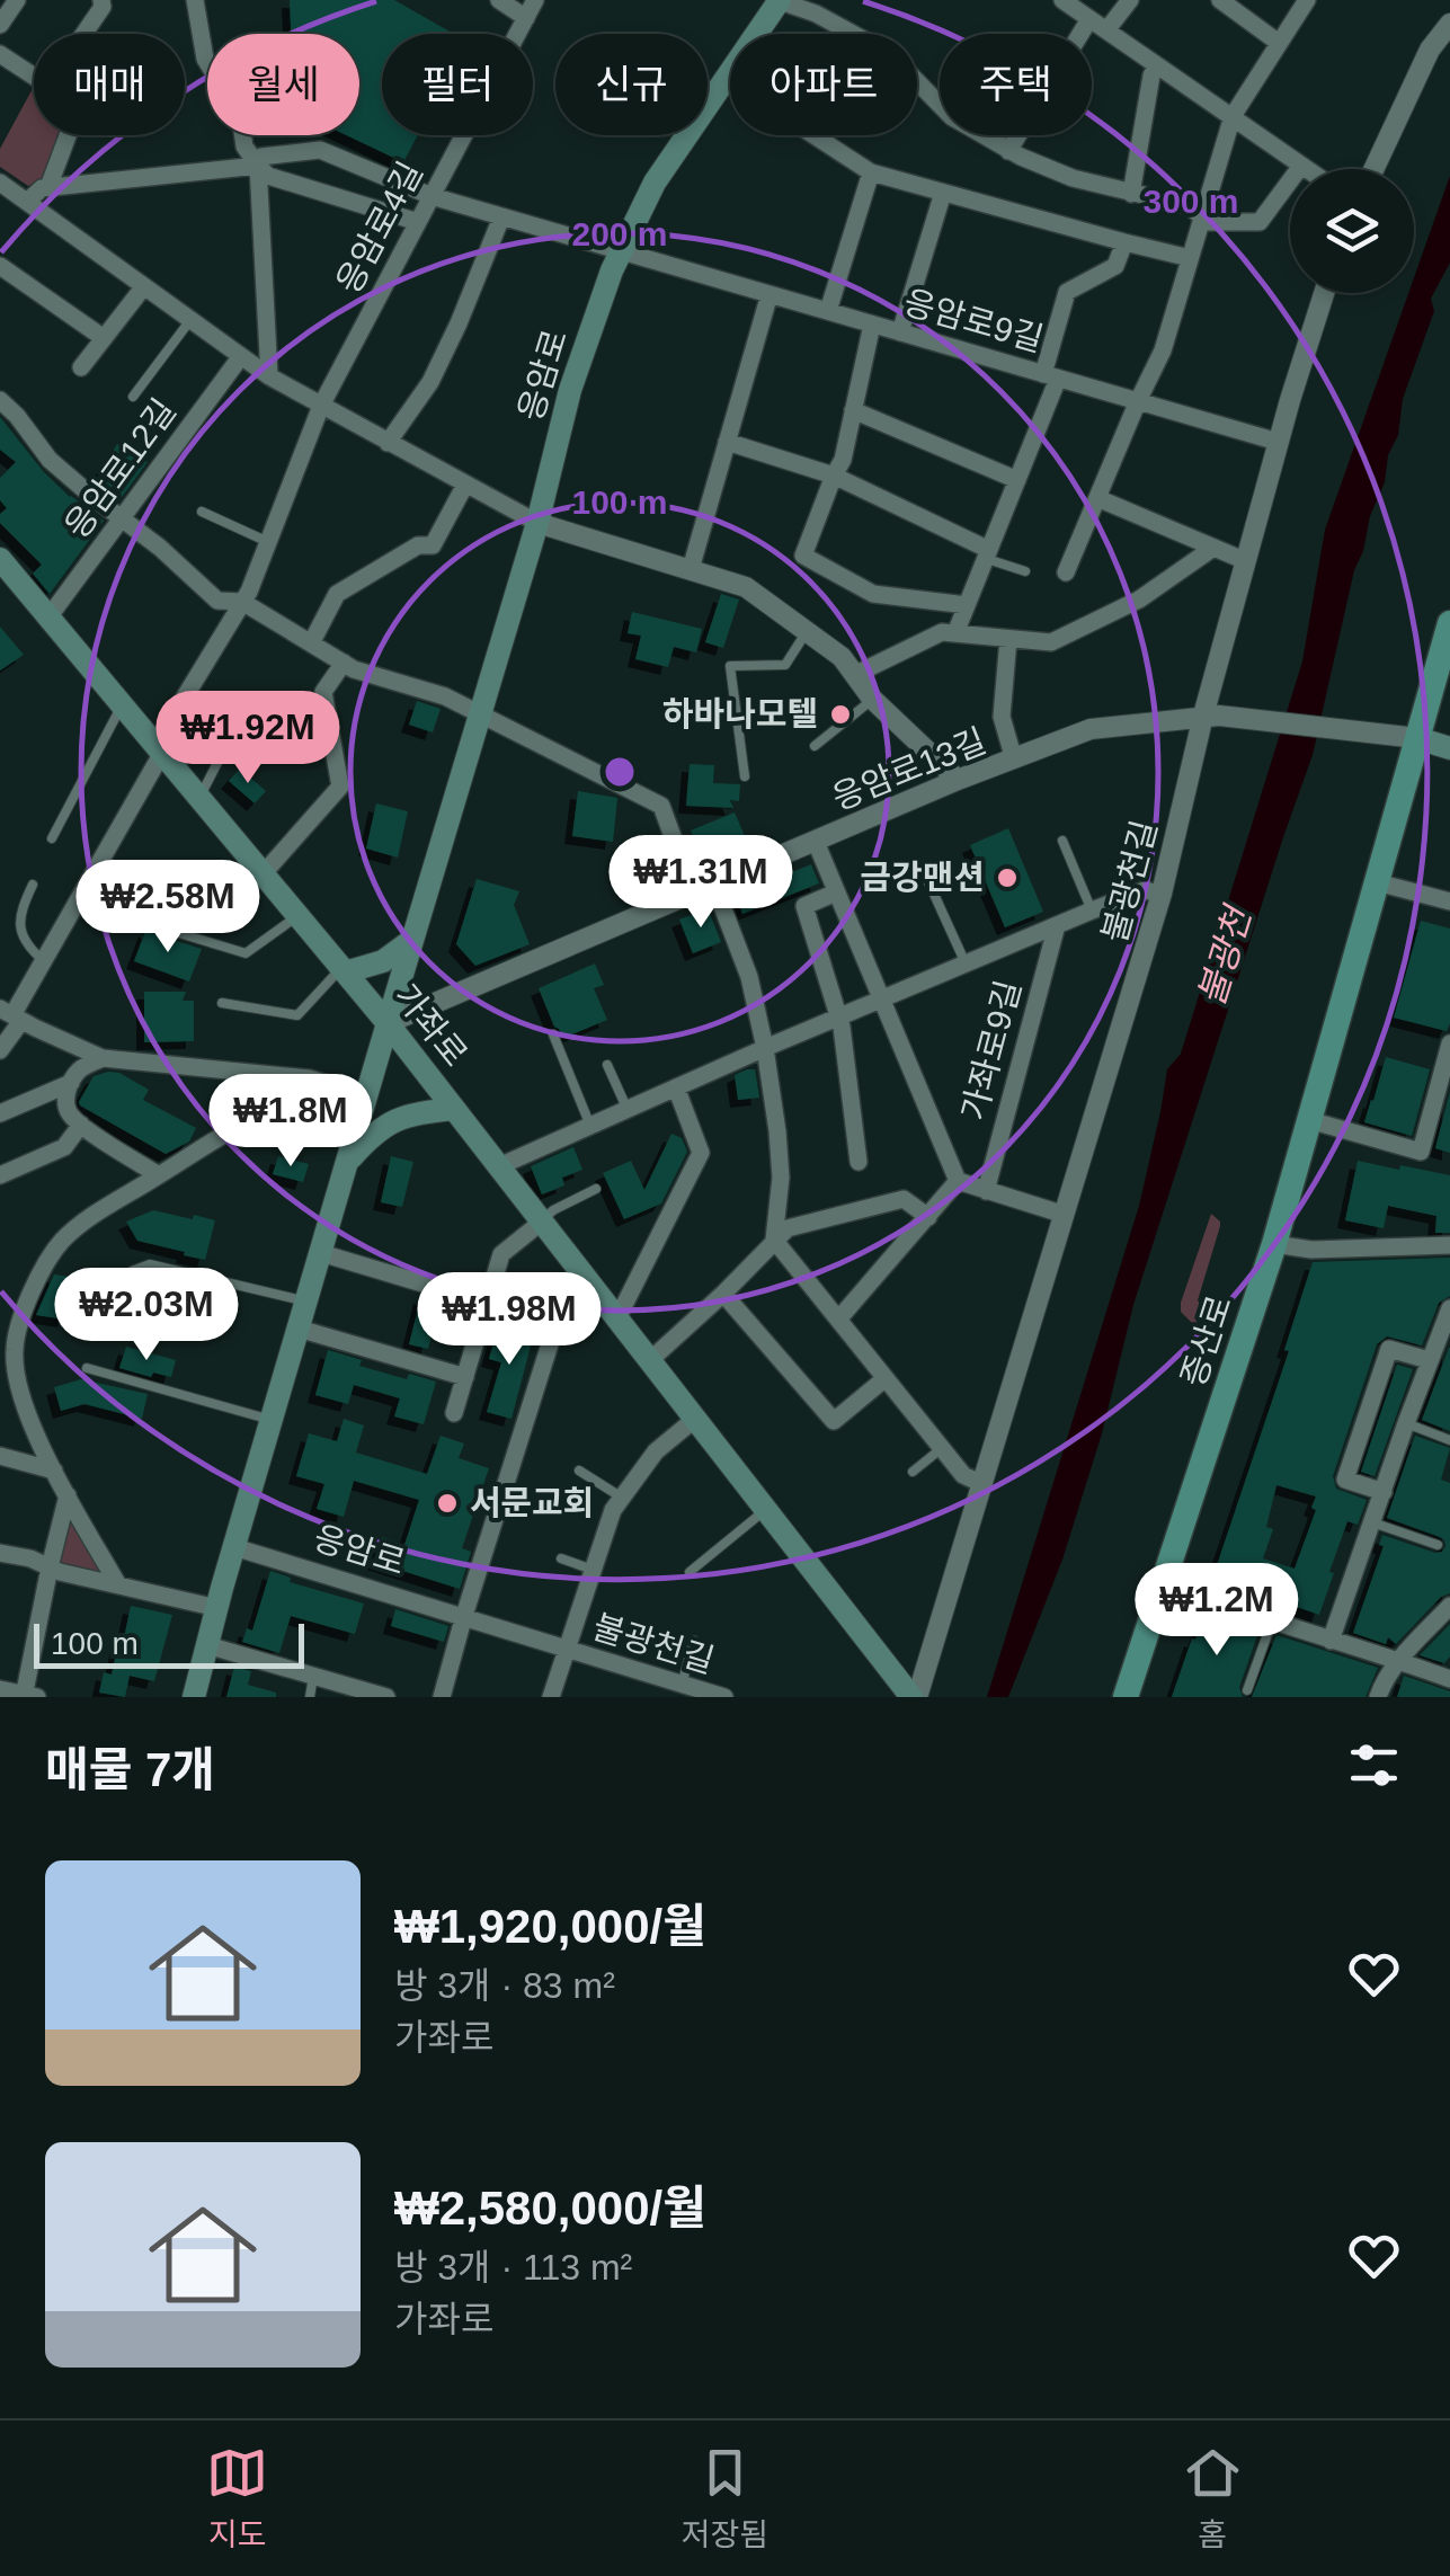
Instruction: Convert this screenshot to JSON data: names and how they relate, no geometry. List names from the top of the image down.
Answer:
{
  "streets": {
    "main road": ["응암로", "가좌로", "증산로"],
    "street": [
      "응암로4길",
      "응암로9길",
      "응암로12길",
      "응암로13길",
      "불광천길",
      "가좌로9길"
    ]
  },
  "crossings": [
    ["응암로4길", "응암로9길"],
    ["응암로9길", "응암로"],
    ["응암로9길", "불광천길"],
    ["응암로", "응암로13길"],
    ["응암로", "불광천길"],
    ["응암로", "가좌로"],
    ["응암로12길", "가좌로"],
    ["응암로13길", "불광천길"],
    ["응암로13길", "가좌로"],
    ["응암로13길", "가좌로9길"],
    ["응암로13길", "증산로"],
    ["불광천길", "가좌로"],
    ["불광천길", "가좌로9길"],
    ["가좌로", "가좌로9길"]
  ],
  "water": ["불광천"],
  "places": ["하바나모텔", "금강맨션", "서문교회"],
  "scale_bar": "100 m",
  "page": {
    "chip": [
      "매매",
      "월세",
      "필터",
      "신규",
      "아파트",
      "주택"
    ],
    "price": [
      "₩1.92M",
      "₩1.31M",
      "₩2.58M",
      "₩1.8M",
      "₩2.03M",
      "₩1.98M",
      "₩1.2M"
    ],
    "scale": "100 m",
    "heading": "매물 7개",
    "list": [
      {
        "name": "₩1,920,000/월",
        "note": "방 3개 · 83 m² · 가좌로"
      },
      {
        "name": "₩2,580,000/월",
        "note": "방 3개 · 113 m² · 가좌로"
      }
    ],
    "tabs": ["지도", "저장됨", "홈"]
  },
  "rings": ["300 m", "200 m", "100 m"]
}
